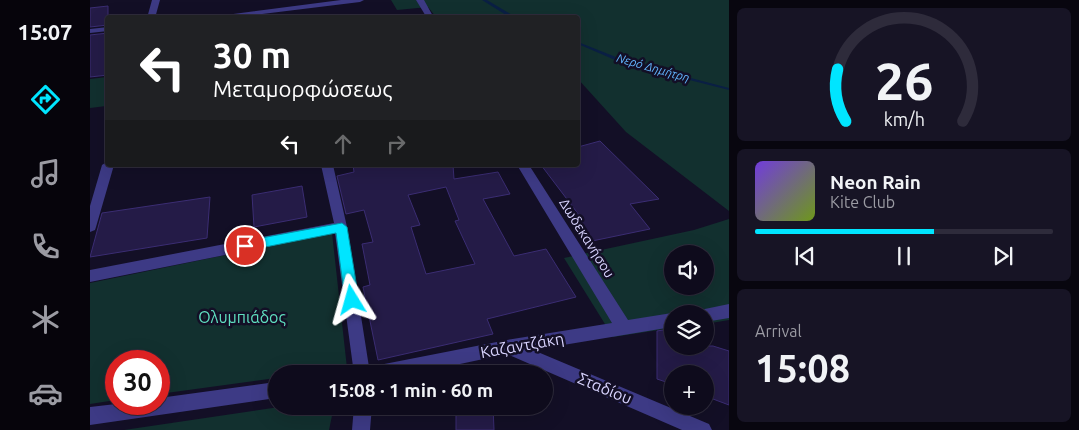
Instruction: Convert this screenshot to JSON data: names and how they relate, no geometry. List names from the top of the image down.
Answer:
{
  "streets": {
    "street": ["Δωδεκανήσου", "Καζαντζάκη", "Σταδίου"]
  },
  "crossings": [
    ["Δωδεκανήσου", "Καζαντζάκη"],
    ["Καζαντζάκη", "Σταδίου"]
  ],
  "water": ["Νερό Δημήτρη"],
  "parks": ["Ολυμπιάδος"],
  "page": {
    "tabs": "15:07",
    "turn": ["30 m", "Μεταμορφώσεως"],
    "song": ["Neon Rain", "Kite Club"],
    "map_buttons": "+",
    "tile": ["Arrival", "15:08"],
    "limit": "30",
    "trip": "15:08 · 1 min · 60 m",
    "gauge": ["26", "km/h"]
  }
}
